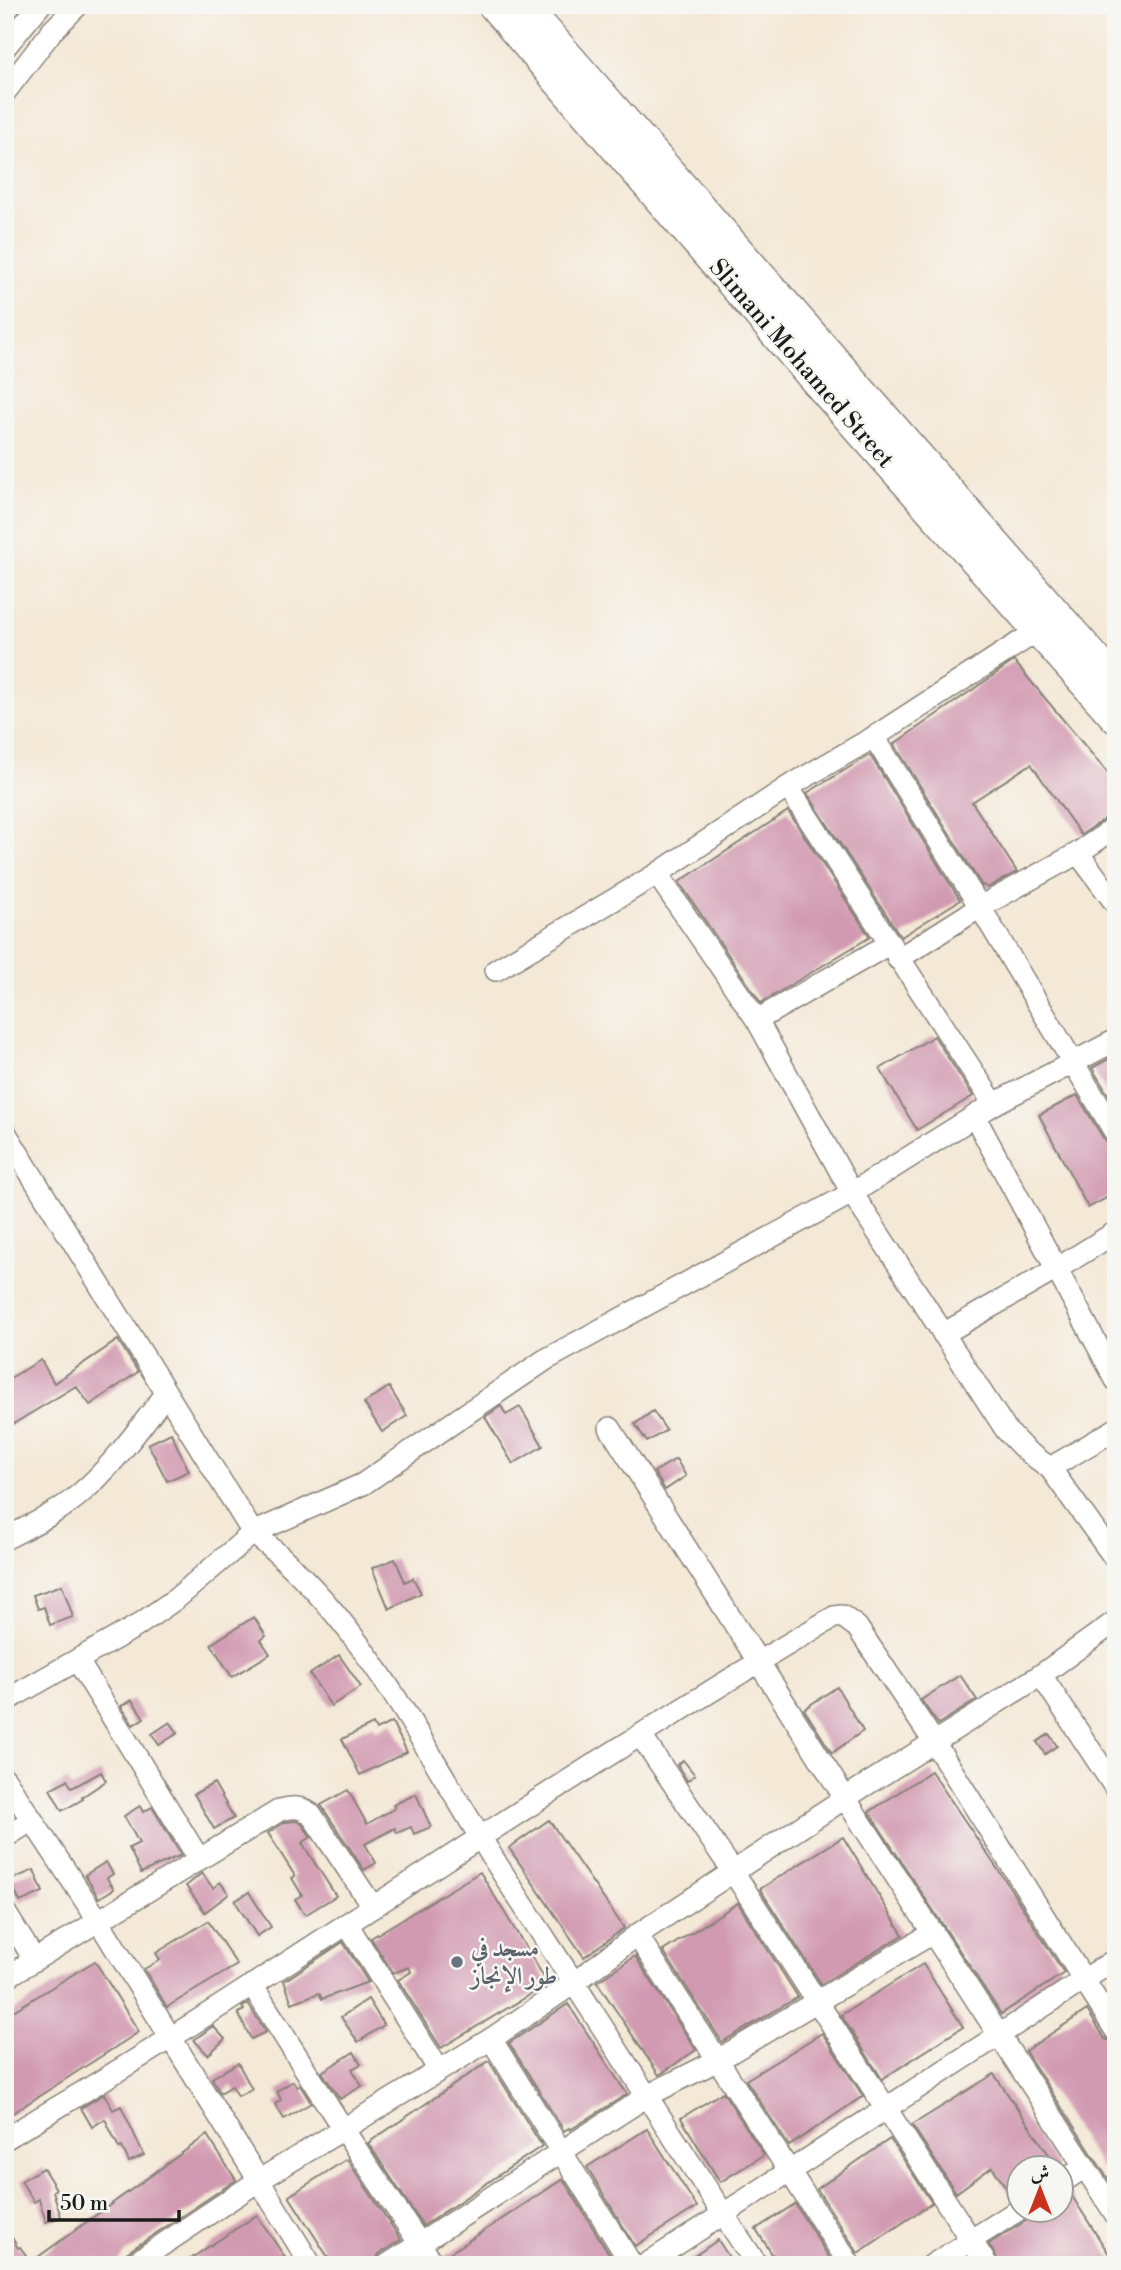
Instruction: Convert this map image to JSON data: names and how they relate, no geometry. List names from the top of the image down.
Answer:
{
  "streets": {
    "street": ["Slimani Mohamed Street"]
  },
  "places": ["مسجد في طور الإنجاز"],
  "scale_bar": "50 m",
  "north": "top"
}
